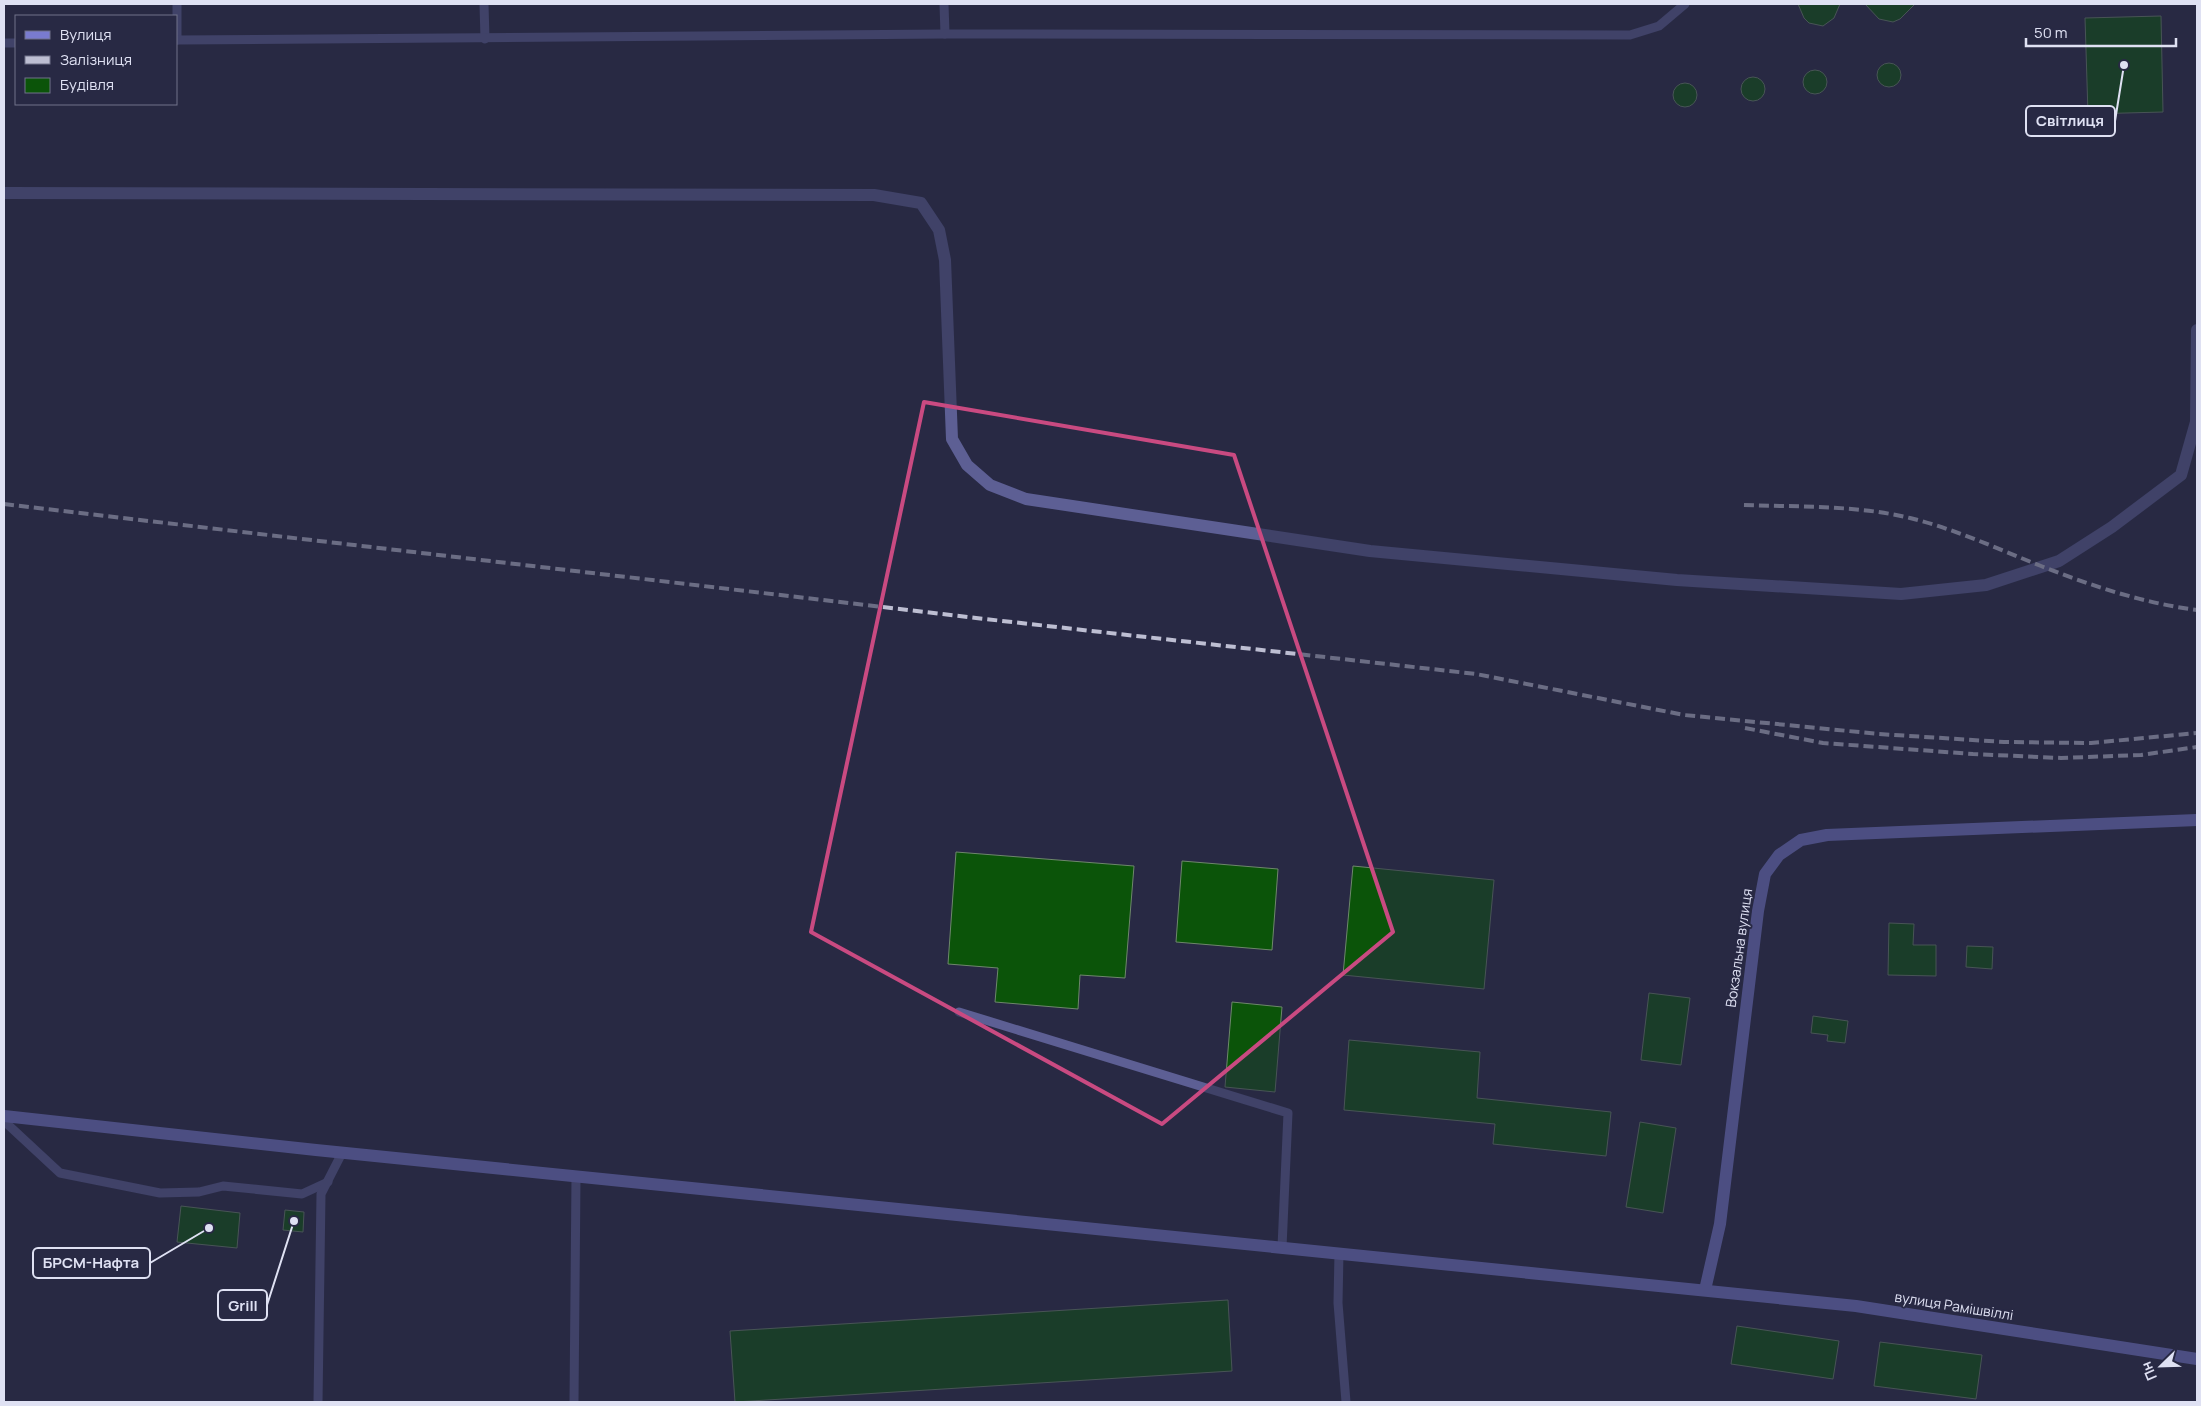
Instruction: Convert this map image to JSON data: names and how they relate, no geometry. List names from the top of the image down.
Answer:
{
  "streets": {
    "main road": ["Вокзальна вулиця", "вулиця Рамішвіллі"]
  },
  "crossings": [
    ["Вокзальна вулиця", "вулиця Рамішвіллі"]
  ],
  "places": ["Світлиця", "Grill", "БРСМ-Нафта"],
  "legend": ["Вулиця", "Залізниця", "Будівля"],
  "scale_bar": "50 m",
  "north": "bottom left"
}
